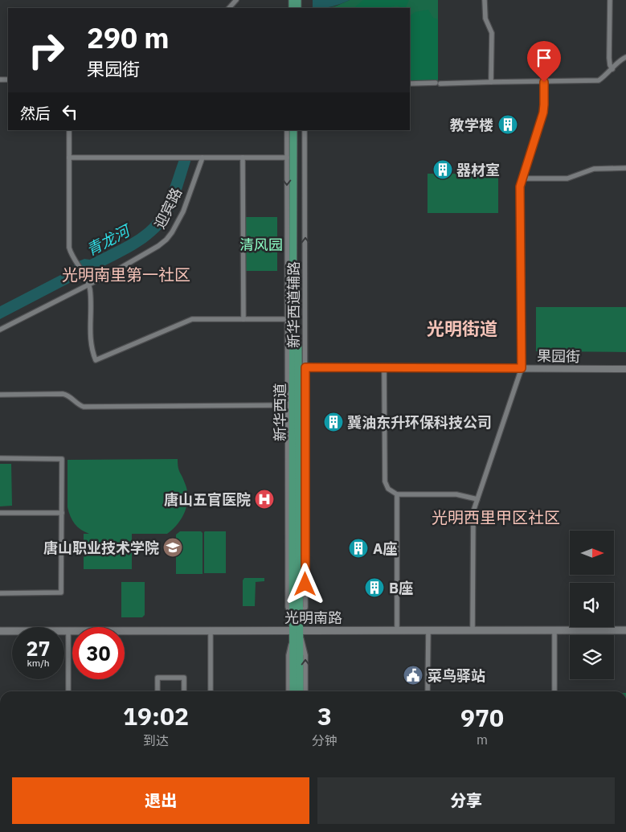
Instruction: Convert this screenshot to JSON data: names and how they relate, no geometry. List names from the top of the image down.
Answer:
{
  "streets": {
    "main road": ["新华西道", "光明南路"],
    "street": ["迎宾路", "新华西道辅路", "果园街"]
  },
  "crossings": [
    ["新华西道辅路", "果园街"],
    ["新华西道辅路", "新华西道"],
    ["新华西道辅路", "光明南路"],
    ["果园街", "新华西道"],
    ["新华西道", "光明南路"]
  ],
  "districts": ["光明南里第一社区", "光明街道", "光明西里甲区社区"],
  "water": ["青龙河"],
  "parks": ["清风园"],
  "places": {
    "building": [
      "教学楼",
      "器材室",
      "冀油东升环保科技公司",
      "A座",
      "B座"
    ],
    "hospital": ["唐山五官医院"],
    "school or university": ["唐山职业技术学院"],
    "public building": ["菜鸟驿站"]
  },
  "north": "right",
  "page": {
    "turn": ["290 m", "果园街"],
    "then": "然后",
    "speed": "27 km/h",
    "limit": "30",
    "eta": [
      "19:02",
      "到达",
      "3",
      "分钟",
      "970",
      "m"
    ],
    "buttons": ["退出", "分享"]
  }
}
